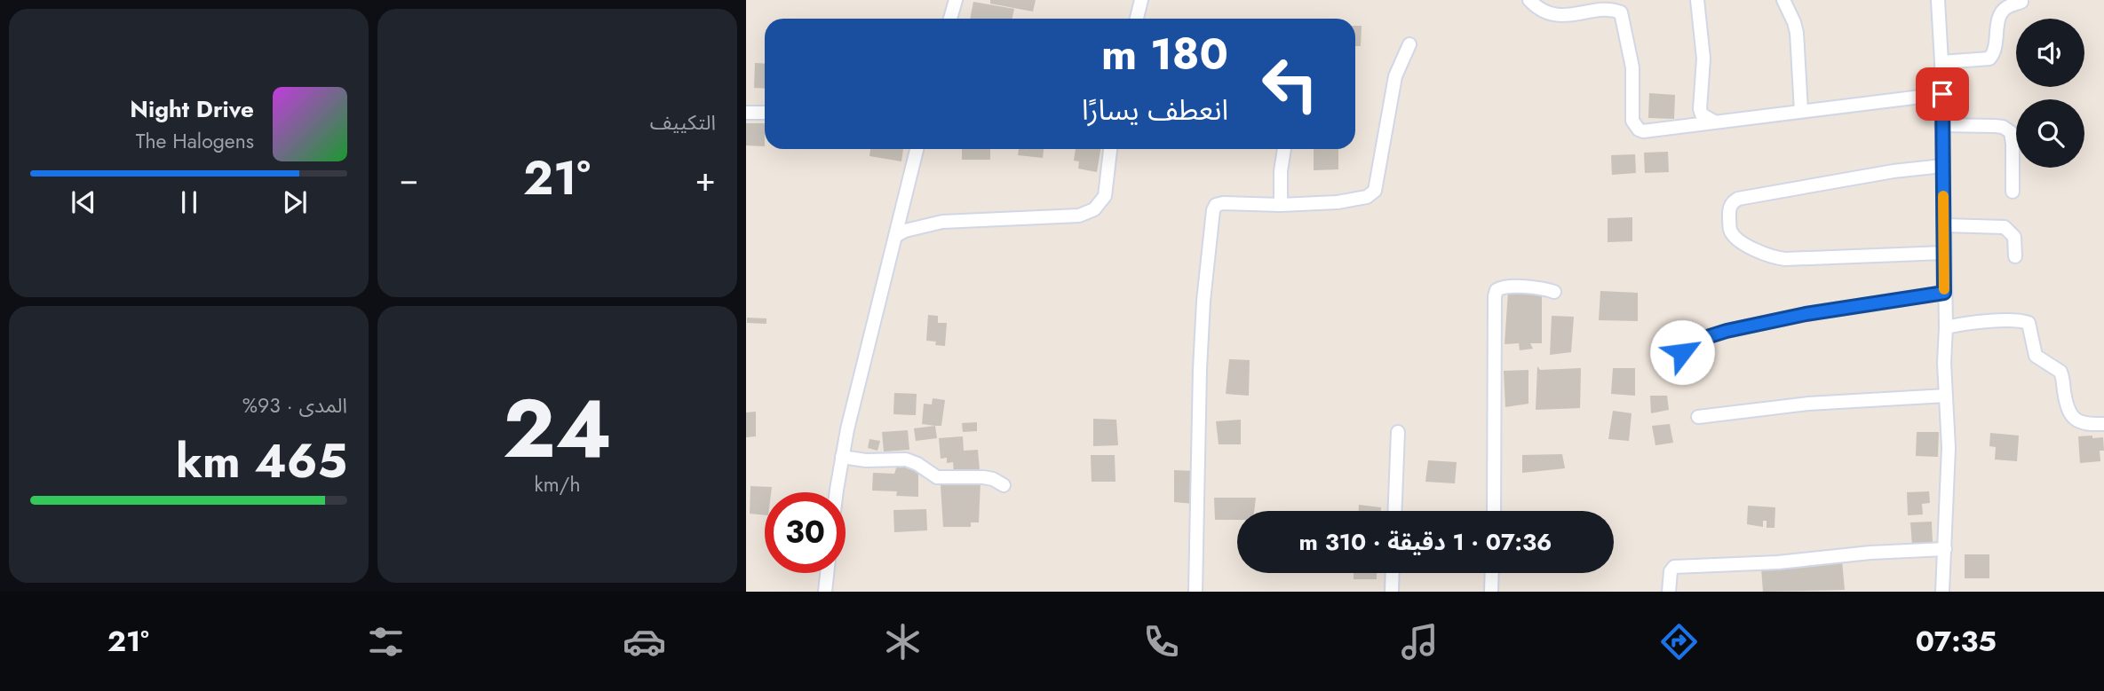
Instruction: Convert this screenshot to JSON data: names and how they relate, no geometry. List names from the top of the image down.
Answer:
{
  "page": {
    "tile": [
      "التكييف",
      ["24", "km/h"],
      ["المدى · 93%", "465 km"]
    ],
    "turn": ["180 m", "انعطف يسارًا"],
    "song": ["Night Drive", "The Halogens"],
    "heat": ["−", "21°", "+"],
    "limit": "30",
    "trip": "07:36 · 1 دقيقة · 310 m",
    "tabs": ["07:35", "21°"]
  }
}
